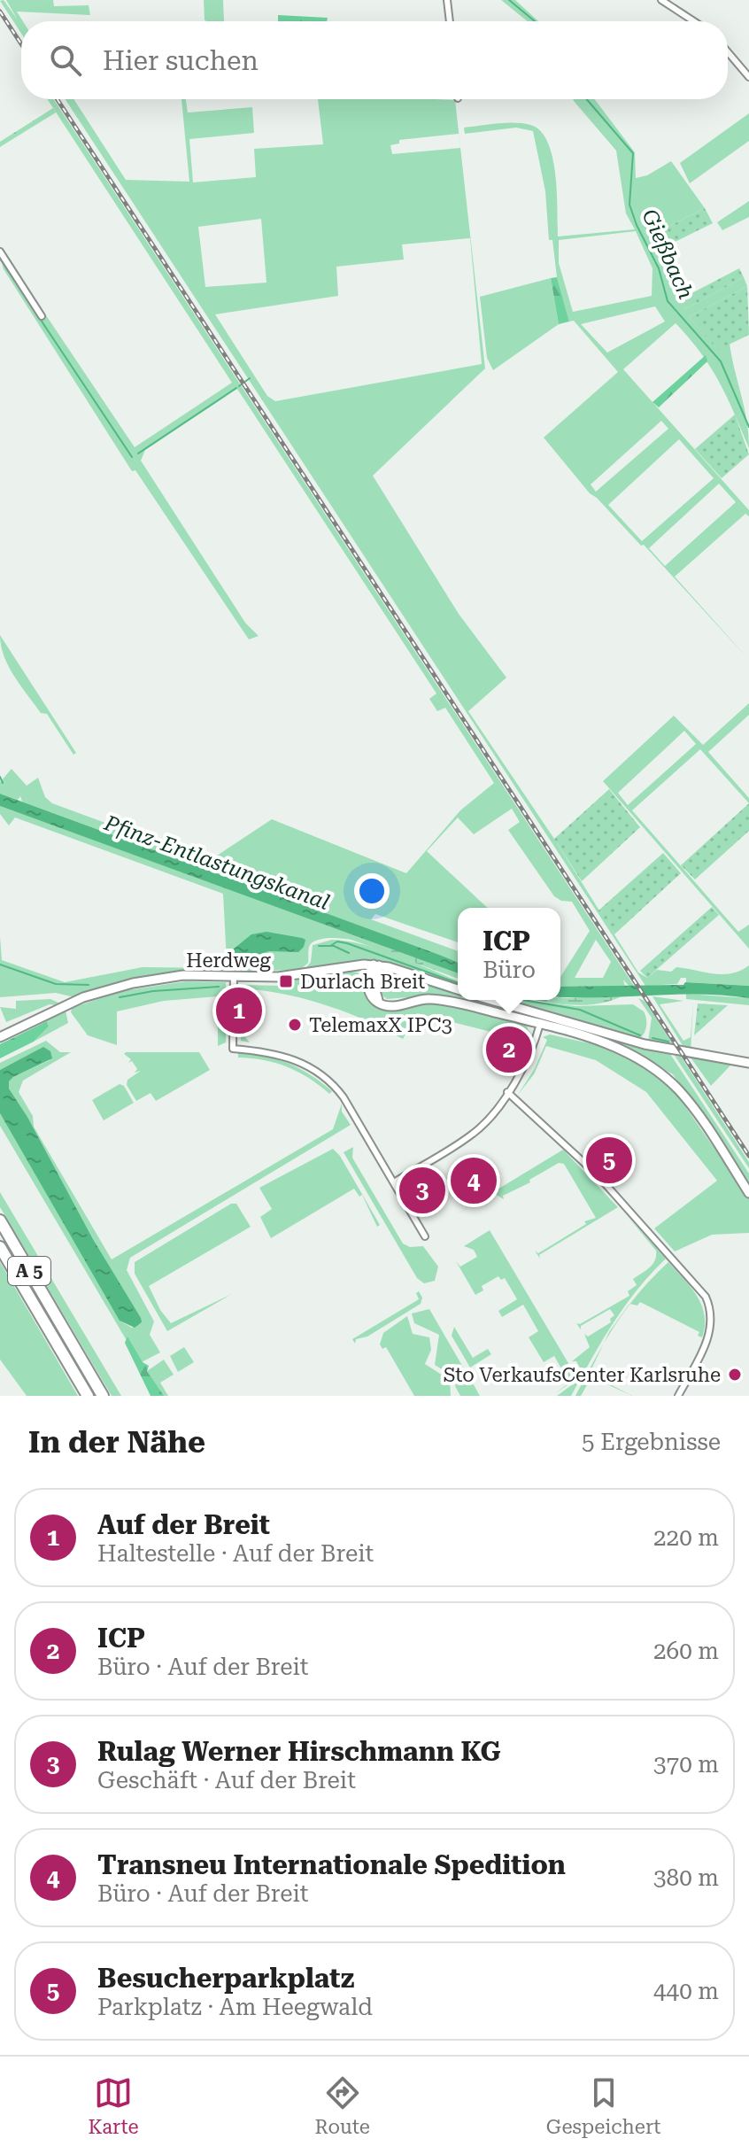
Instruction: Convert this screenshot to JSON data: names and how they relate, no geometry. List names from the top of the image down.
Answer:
{
  "streets": {
    "highway": ["A 5"],
    "main road": ["Herdweg"]
  },
  "water": ["Gießbach", "Pfinz-Entlastungskanal"],
  "places": {
    "transit": ["Durlach Breit"],
    "other": ["TelemaxX IPC3", "Sto VerkaufsCenter Karlsruhe"]
  },
  "page": {
    "search": "Hier suchen",
    "popup": ["ICP", "Büro"],
    "pins": [
      "1",
      "2",
      "5",
      "4",
      "3"
    ],
    "heading": ["In der Nähe", "5 Ergebnisse"],
    "list": [
      {
        "mark": "1",
        "name": "Auf der Breit",
        "note": "Haltestelle · Auf der Breit",
        "value": "220 m"
      },
      {
        "mark": "2",
        "name": "ICP",
        "note": "Büro · Auf der Breit",
        "value": "260 m"
      },
      {
        "mark": "3",
        "name": "Rulag Werner Hirschmann KG",
        "note": "Geschäft · Auf der Breit",
        "value": "370 m"
      },
      {
        "mark": "4",
        "name": "Transneu Internationale Spedition",
        "note": "Büro · Auf der Breit",
        "value": "380 m"
      },
      {
        "mark": "5",
        "name": "Besucherparkplatz",
        "note": "Parkplatz · Am Heegwald",
        "value": "440 m"
      }
    ],
    "nav": ["Karte", "Route", "Gespeichert"]
  }
}
